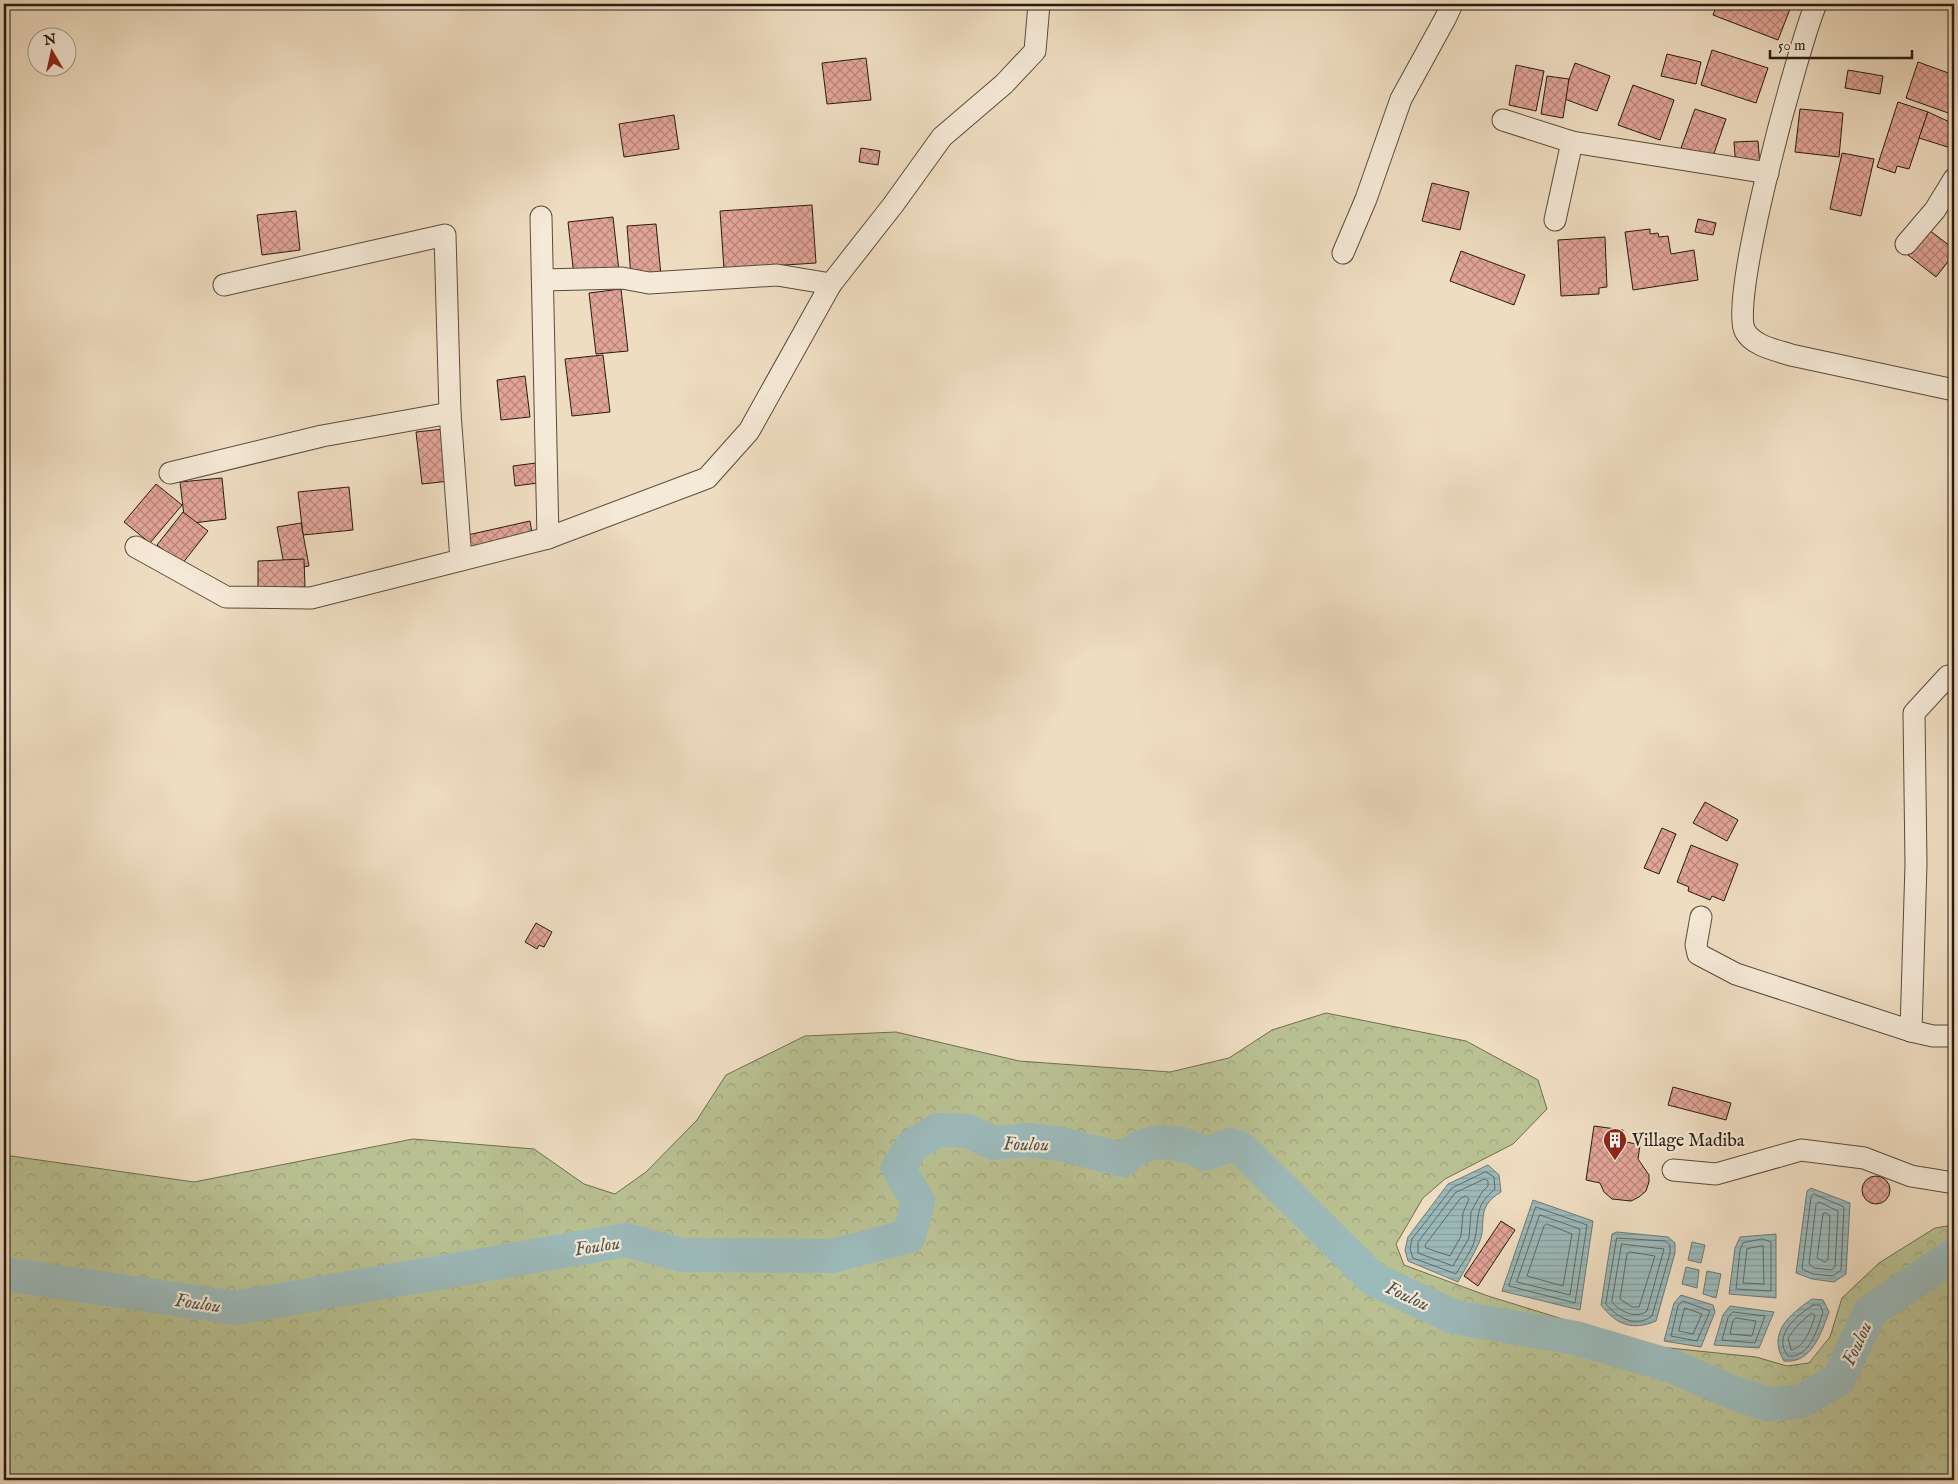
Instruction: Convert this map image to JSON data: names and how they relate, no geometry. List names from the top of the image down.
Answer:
{
  "water": ["Foulou"],
  "places": {
    "building": ["Village Madiba"]
  },
  "scale_bar": "50 m",
  "north": "top"
}
